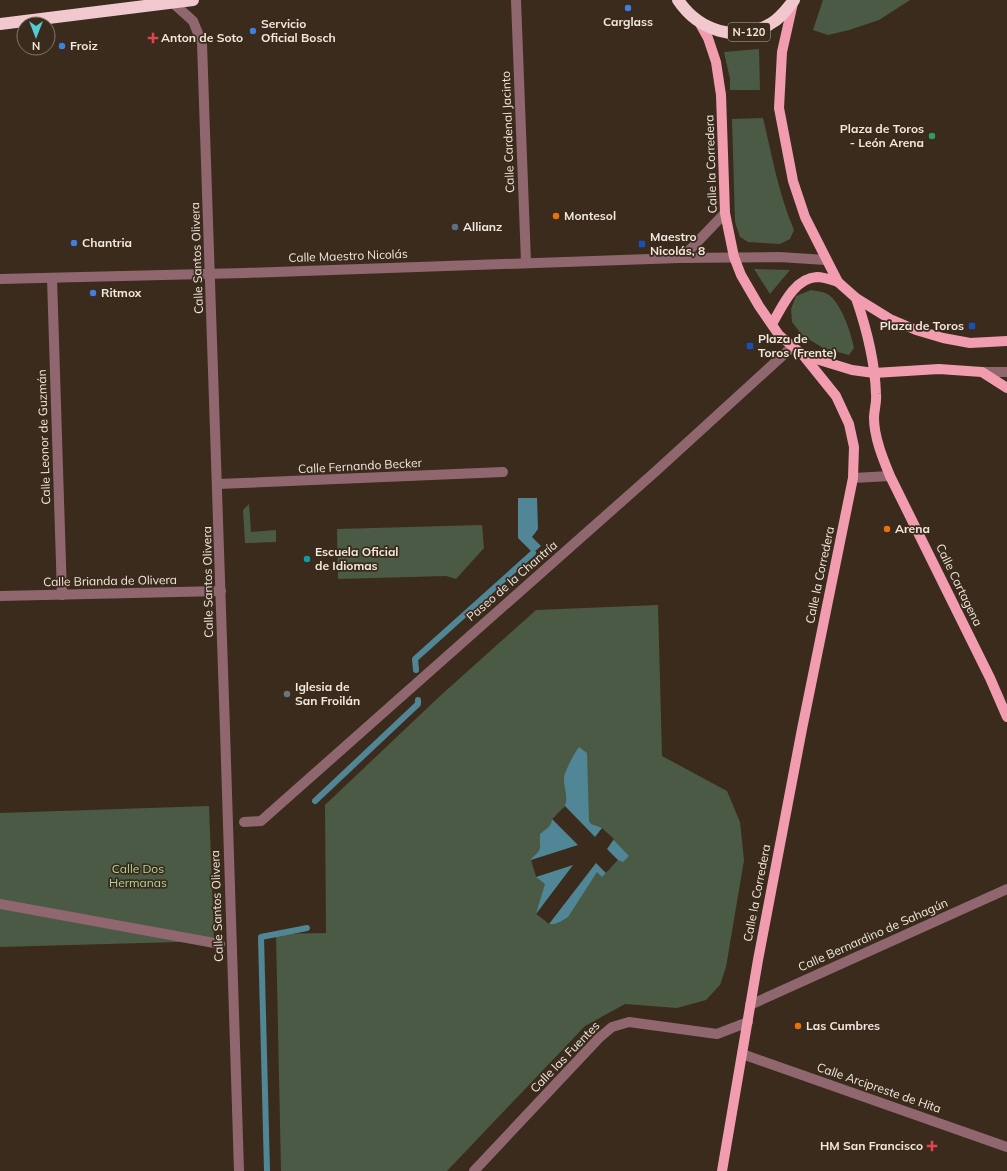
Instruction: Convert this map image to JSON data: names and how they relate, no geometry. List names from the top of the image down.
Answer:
{
  "streets": {
    "highway": ["N-120"],
    "main road": ["Calle la Corredera", "Calle Cartagena"],
    "street": [
      "Calle Cardenal Jacinto",
      "Calle Maestro Nicolás",
      "Calle Santos Olivera",
      "Calle Leonor de Guzmán",
      "Calle Fernando Becker",
      "Calle Brianda de Olivera",
      "Paseo de la Chantría",
      "Calle Bernardino de Sahagún",
      "Calle las Fuentes",
      "Calle Arcipreste de Hita"
    ]
  },
  "crossings": [
    ["N-120", "Calle la Corredera"],
    ["Calle Cardenal Jacinto", "Calle Maestro Nicolás"],
    ["Calle la Corredera", "Calle Maestro Nicolás"],
    ["Calle la Corredera", "Paseo de la Chantría"],
    ["Calle la Corredera", "Calle Bernardino de Sahagún"],
    ["Calle la Corredera", "Calle las Fuentes"],
    ["Calle la Corredera", "Calle Arcipreste de Hita"],
    ["Calle Maestro Nicolás", "Calle Santos Olivera"],
    ["Calle Maestro Nicolás", "Calle Leonor de Guzmán"],
    ["Calle Santos Olivera", "Calle Fernando Becker"],
    ["Calle Santos Olivera", "Calle Brianda de Olivera"],
    ["Calle Leonor de Guzmán", "Calle Brianda de Olivera"]
  ],
  "parks": ["Calle Dos Hermanas"],
  "places": {
    "other": [
      "Carglass",
      "Servicio Oficial Bosch",
      "Froiz",
      "Plaza de Toros - León Arena",
      "Montesol",
      "Allianz",
      "Chantria",
      "Ritmox",
      "Arena",
      "Escuela Oficial de Idiomas",
      "Iglesia de San Froilán",
      "Las Cumbres"
    ],
    "health": ["Anton de Soto", "HM San Francisco"],
    "transit": ["Maestro Nicolás, 8", "Plaza de Toros", "Plaza de Toros (Frente)"]
  },
  "north": "bottom"
}
